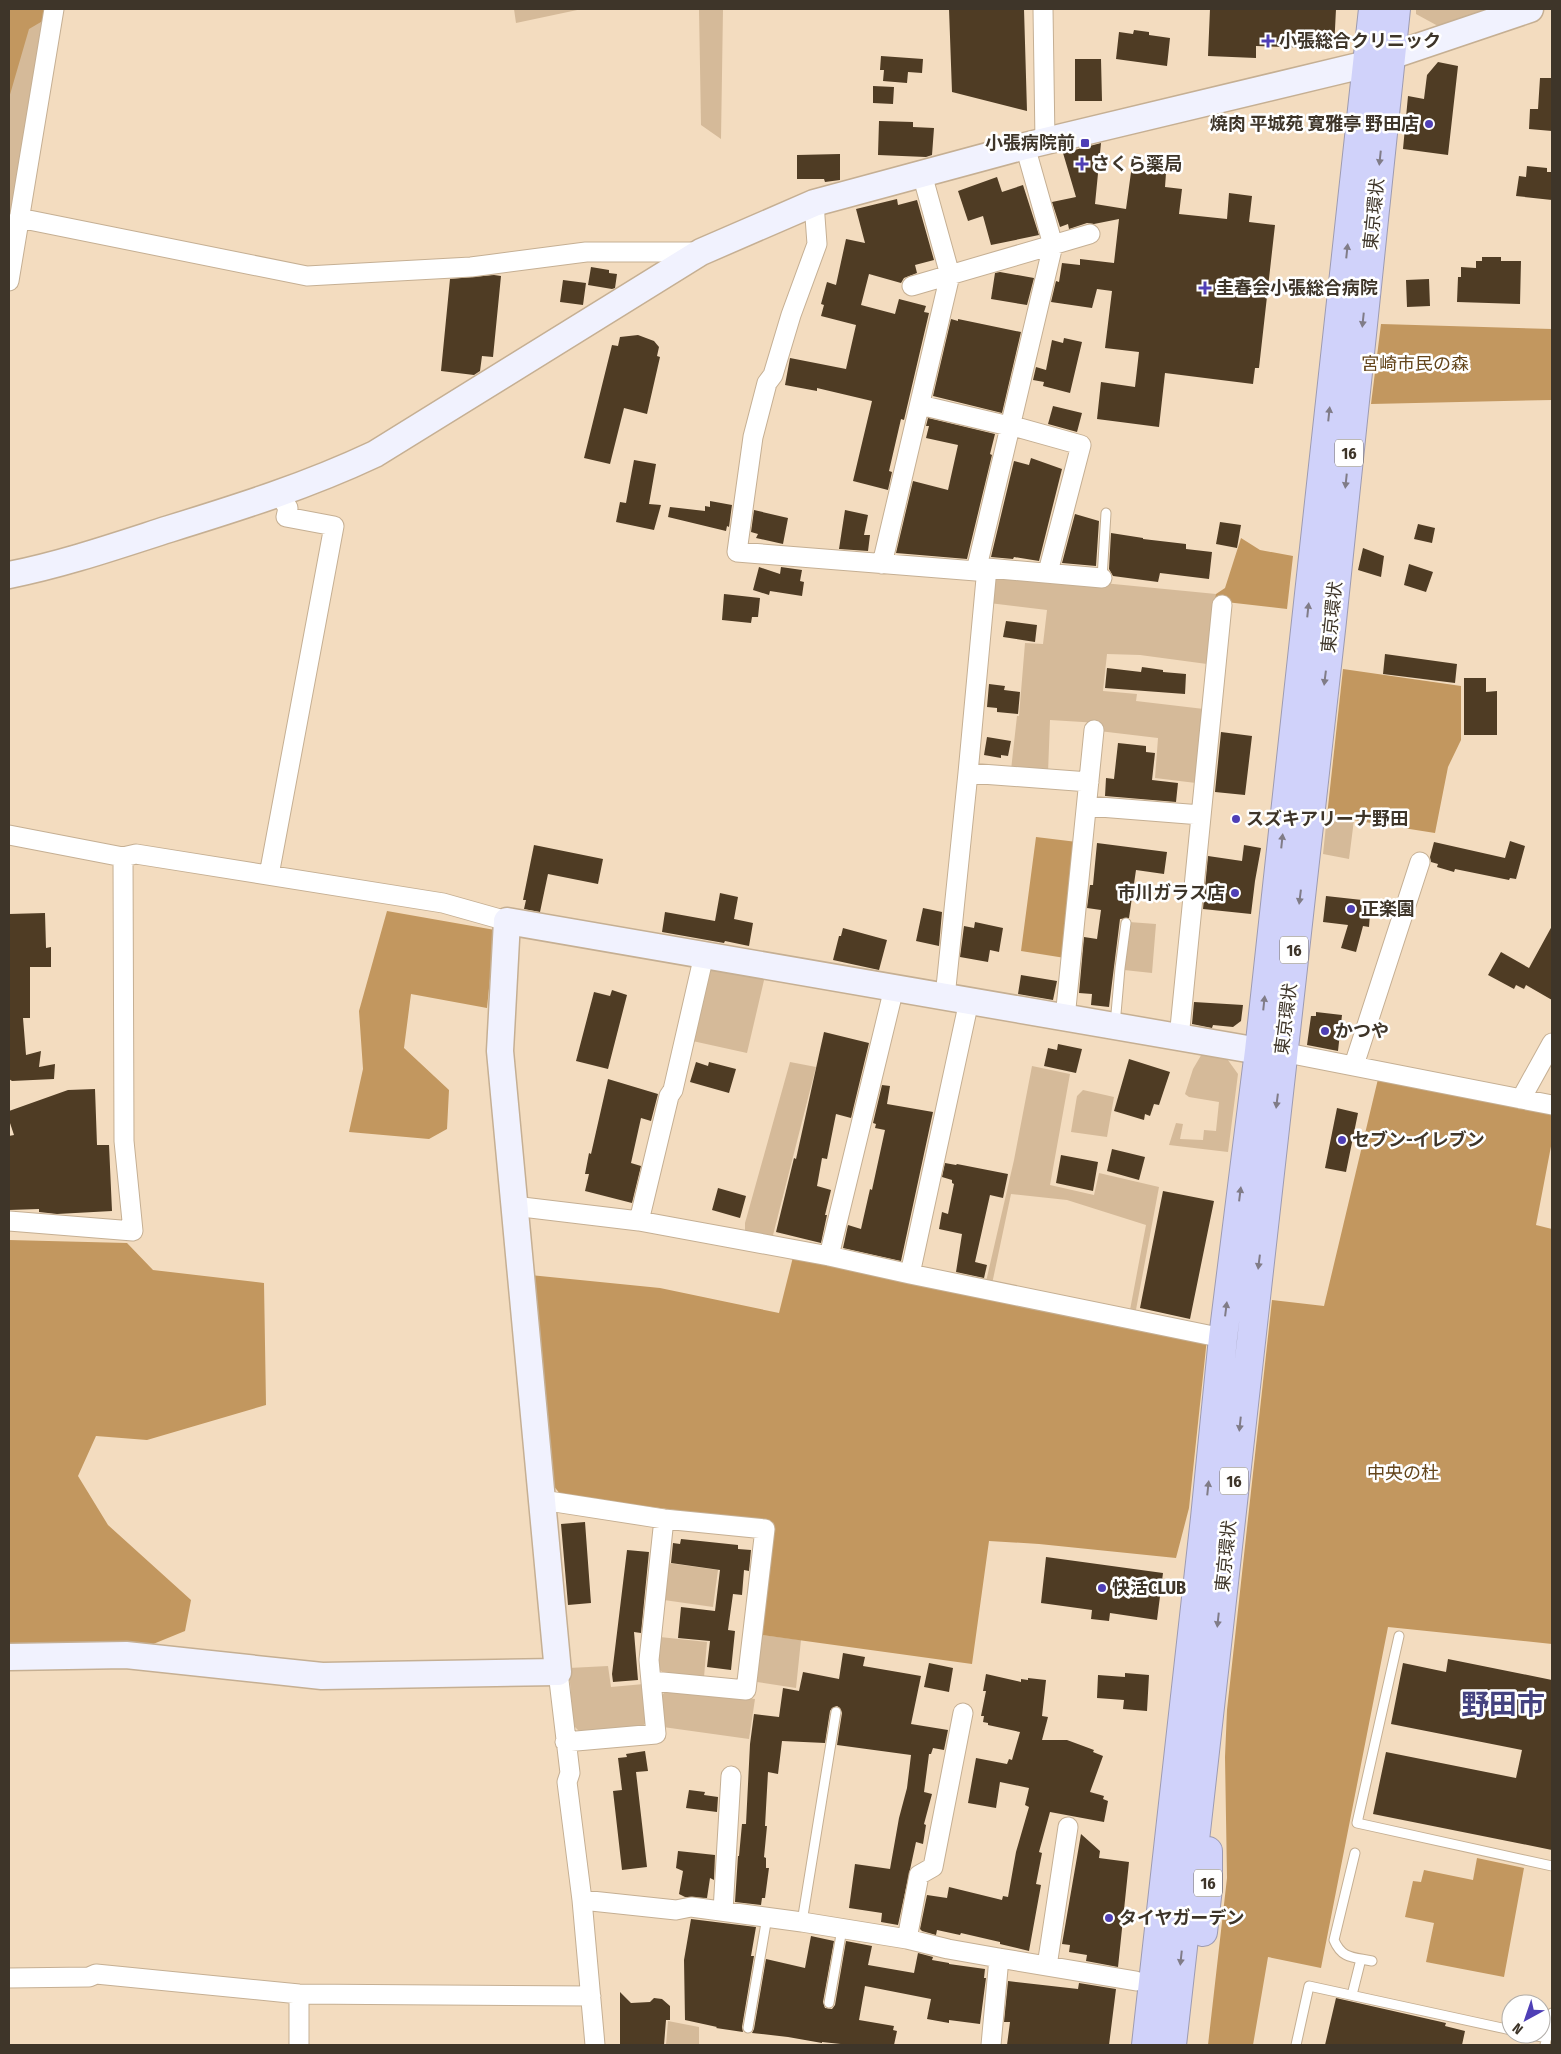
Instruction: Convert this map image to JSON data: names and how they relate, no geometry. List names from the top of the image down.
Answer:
{
  "streets": {
    "highway": ["東京環状", "16"]
  },
  "crossings": [
    ["東京環状", "16"]
  ],
  "districts": ["野田市"],
  "parks": ["宮崎市民の森", "中央の杜"],
  "places": {
    "health": ["小張総合クリニック", "さくら薬局", "圭春会小張総合病院"],
    "other": [
      "焼肉 平城苑 寛雅亭 野田店",
      "スズキアリーナ野田",
      "市川ガラス店",
      "正楽園",
      "かつや",
      "セブン-イレブン",
      "快活CLUB",
      "タイヤガーデン"
    ],
    "transit": ["小張病院前"]
  },
  "north": "bottom left"
}
